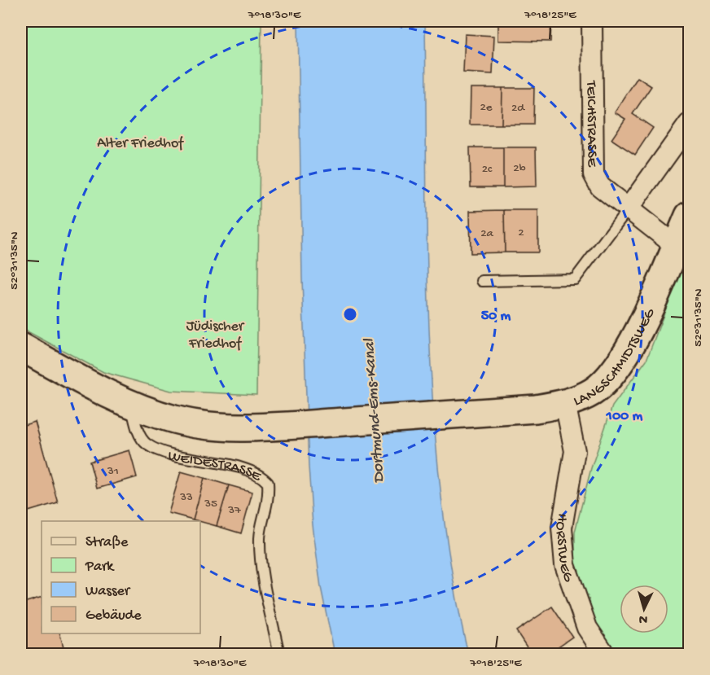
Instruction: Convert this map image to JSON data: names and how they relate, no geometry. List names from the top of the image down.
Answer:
{
  "streets": {
    "street": ["TEICHSTRASSE", "LANGSCHMIDTSWEG", "HORSTWEG"],
    "lane": ["WEIDESTRASSE"]
  },
  "crossings": [
    ["TEICHSTRASSE", "LANGSCHMIDTSWEG"],
    ["LANGSCHMIDTSWEG", "WEIDESTRASSE"],
    ["LANGSCHMIDTSWEG", "HORSTWEG"]
  ],
  "water": ["Dortmund-Ems-Kanal"],
  "parks": ["Alter Friedhof", "Jüdischer Friedhof"],
  "house_numbers": [
    "2e",
    "2d",
    "2b",
    "2c",
    "2",
    "2a",
    "31",
    "33",
    "35",
    "37"
  ],
  "legend": [
    "Straße",
    "Park",
    "Wasser",
    "Gebäude"
  ],
  "north": "bottom",
  "coordinates": ["7°18'30\"E", "7°18'25\"E", "52°31'35\"N"],
  "rings": ["50 m", "100 m"]
}
